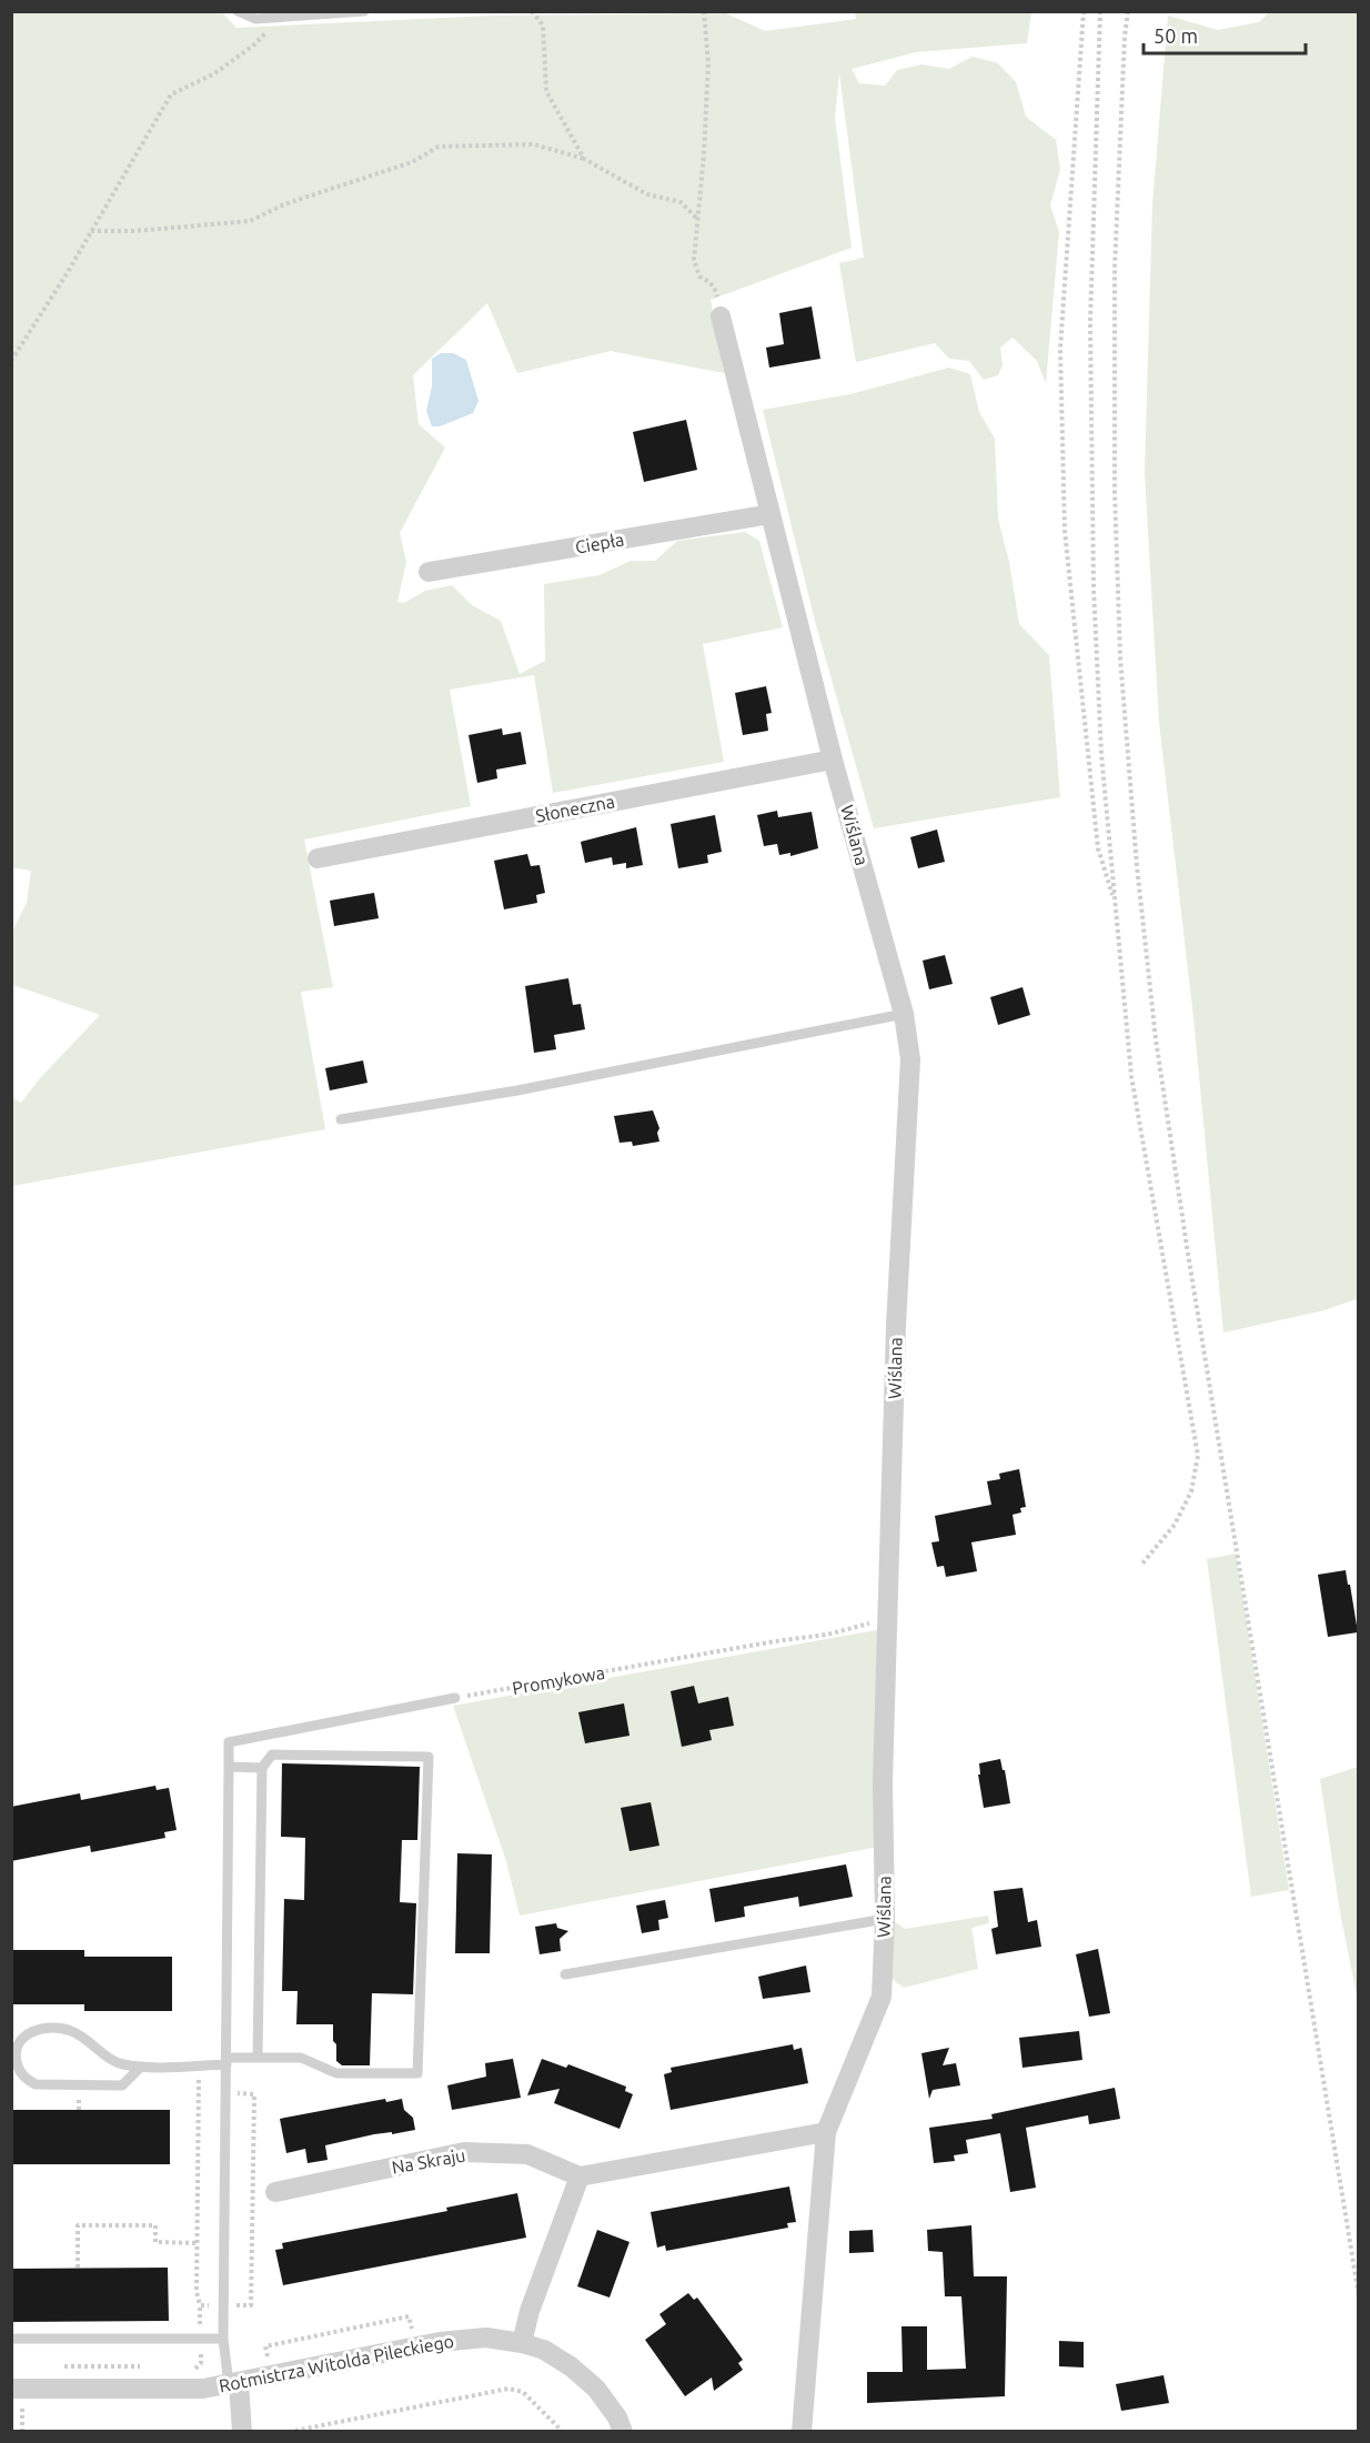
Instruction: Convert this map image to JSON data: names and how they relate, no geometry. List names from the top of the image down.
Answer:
{
  "streets": {
    "street": [
      "Ciepła",
      "Słoneczna",
      "Wiślana",
      "Na Skraju",
      "Rotmistrza Witolda Pileckiego"
    ],
    "path": ["Promykowa"]
  },
  "crossings": [
    ["Ciepła", "Wiślana"],
    ["Słoneczna", "Wiślana"],
    ["Wiślana", "Promykowa"]
  ],
  "scale_bar": "50 m"
}
